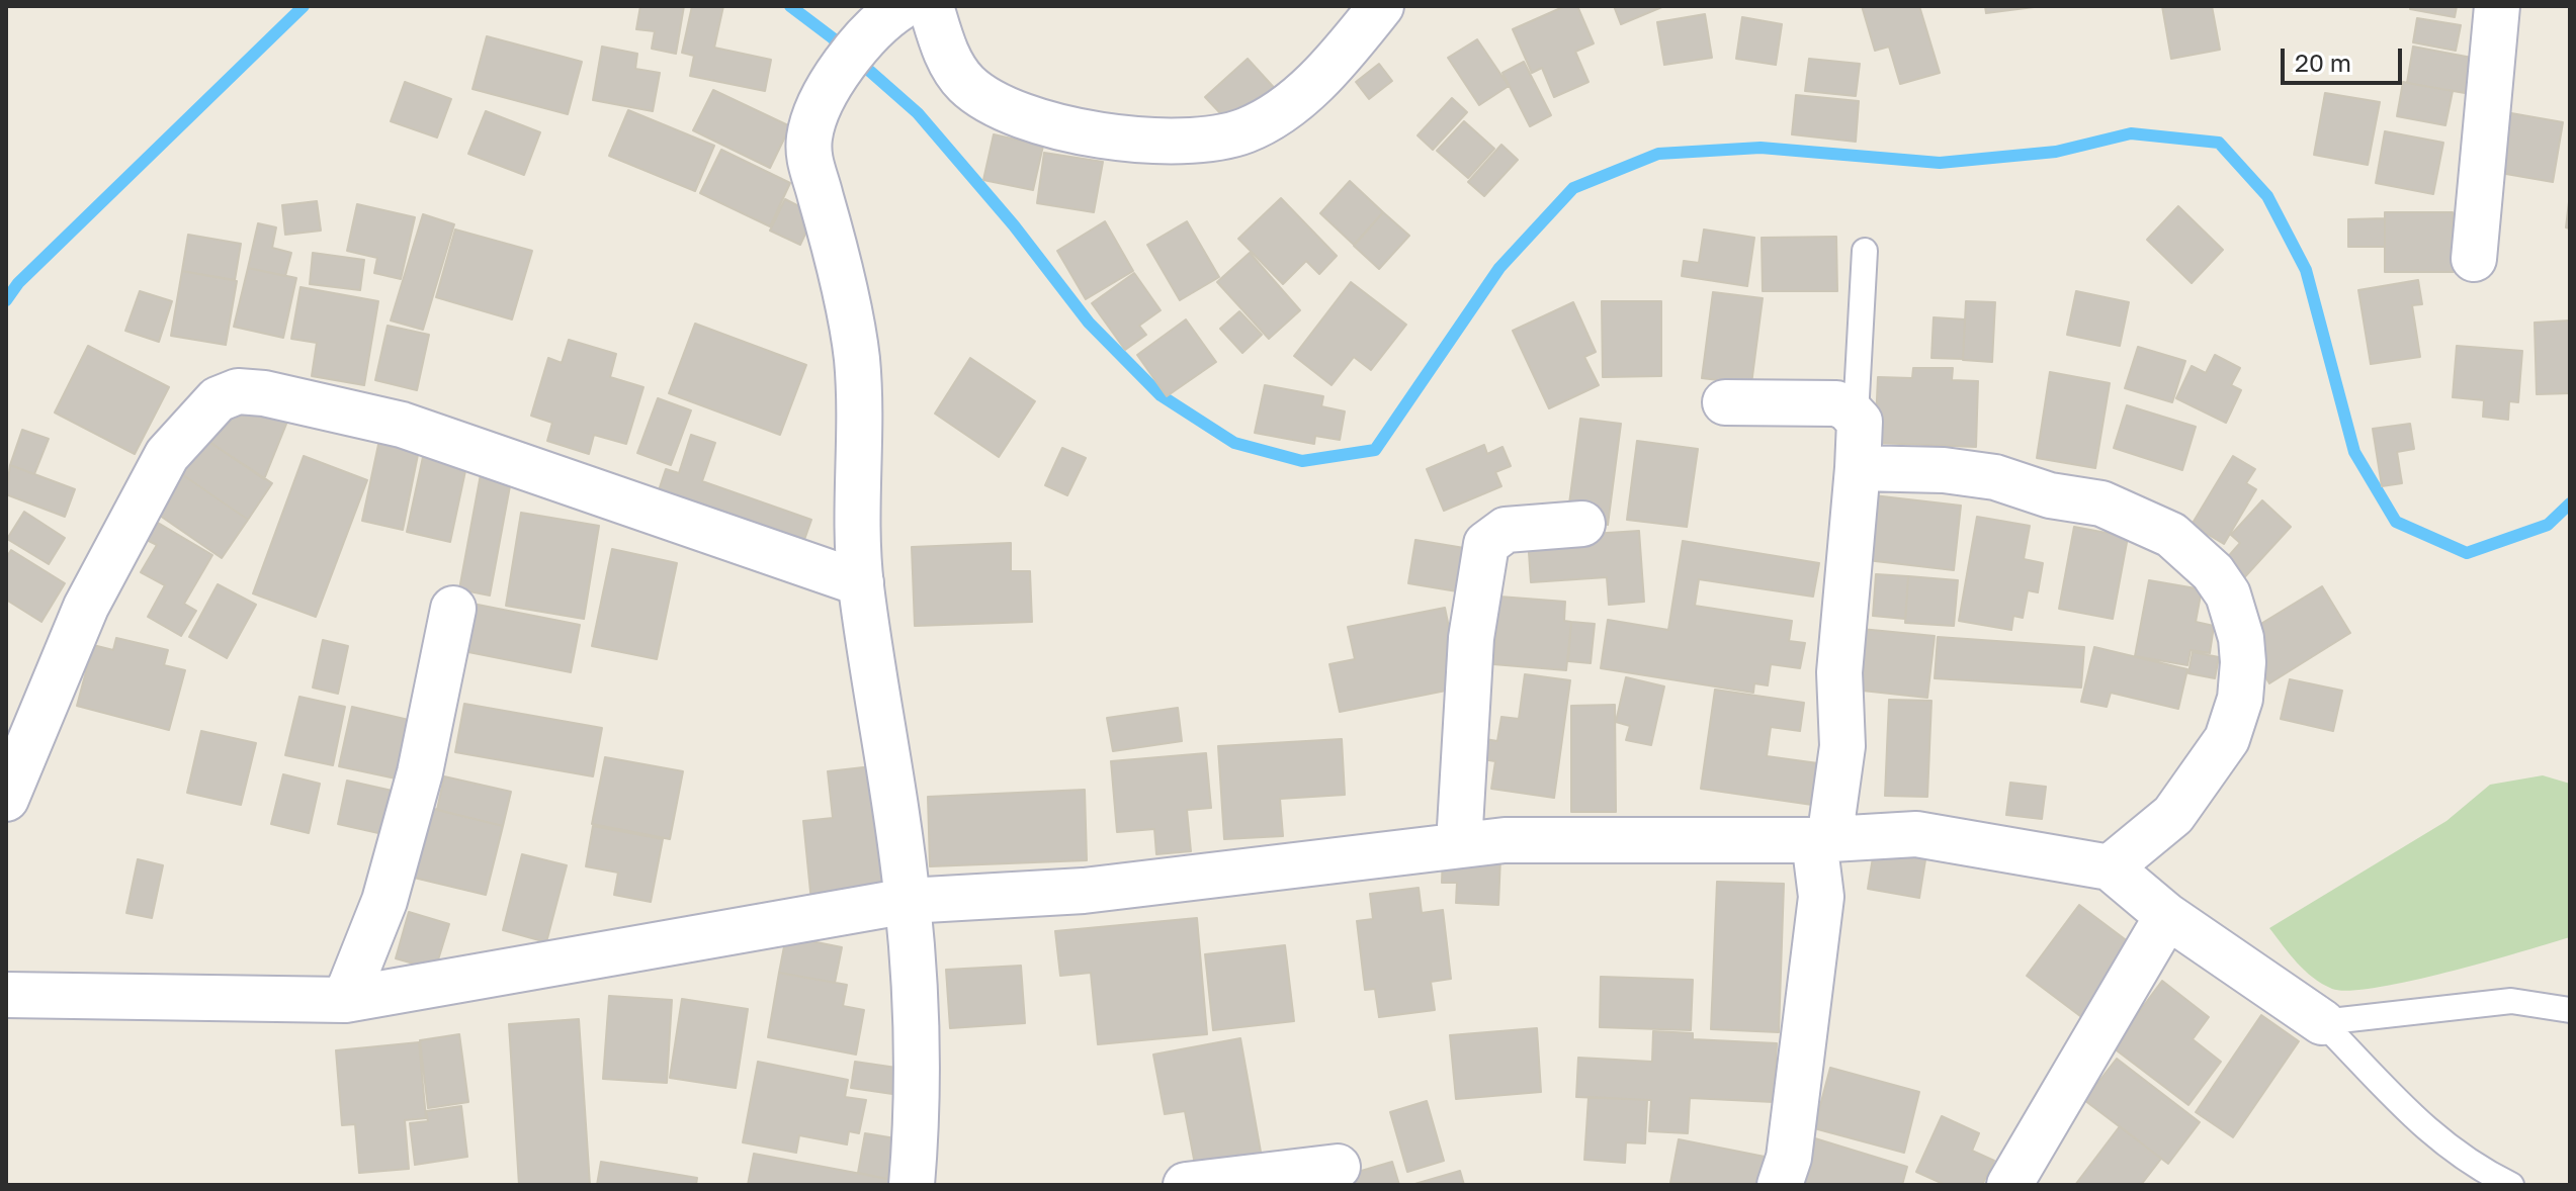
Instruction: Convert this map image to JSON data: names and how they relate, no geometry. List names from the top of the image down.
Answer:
{
  "scale_bar": "20 m"
}
